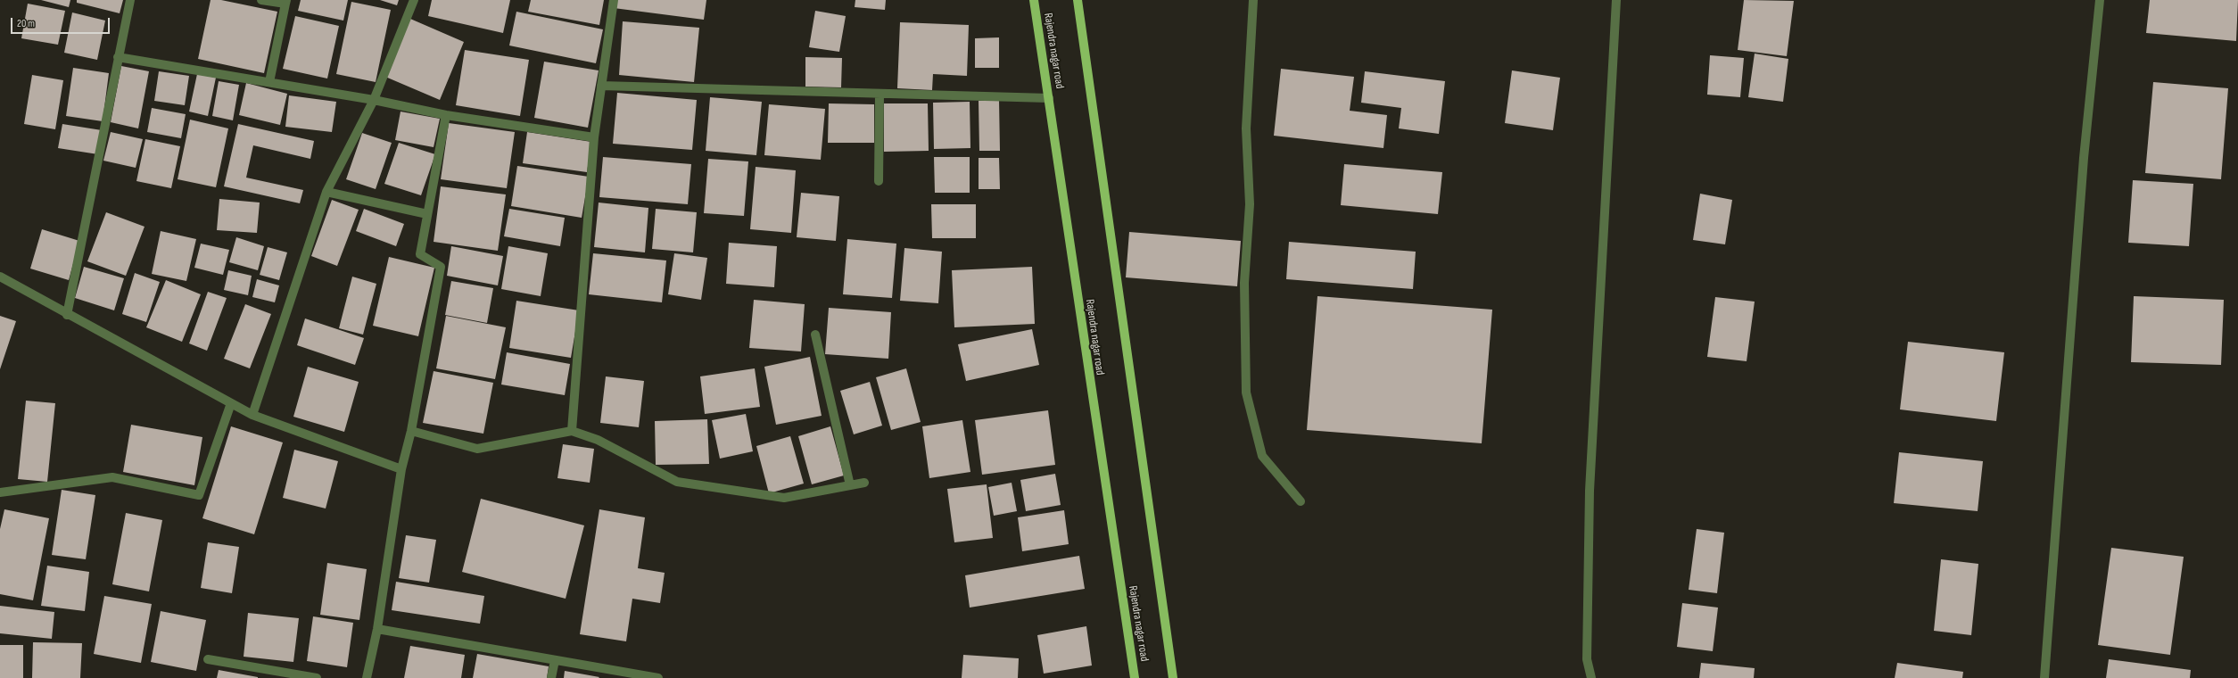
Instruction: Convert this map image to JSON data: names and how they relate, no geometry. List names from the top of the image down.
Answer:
{
  "streets": {
    "main road": ["Rajendra nagar road"]
  },
  "scale_bar": "20 m"
}
